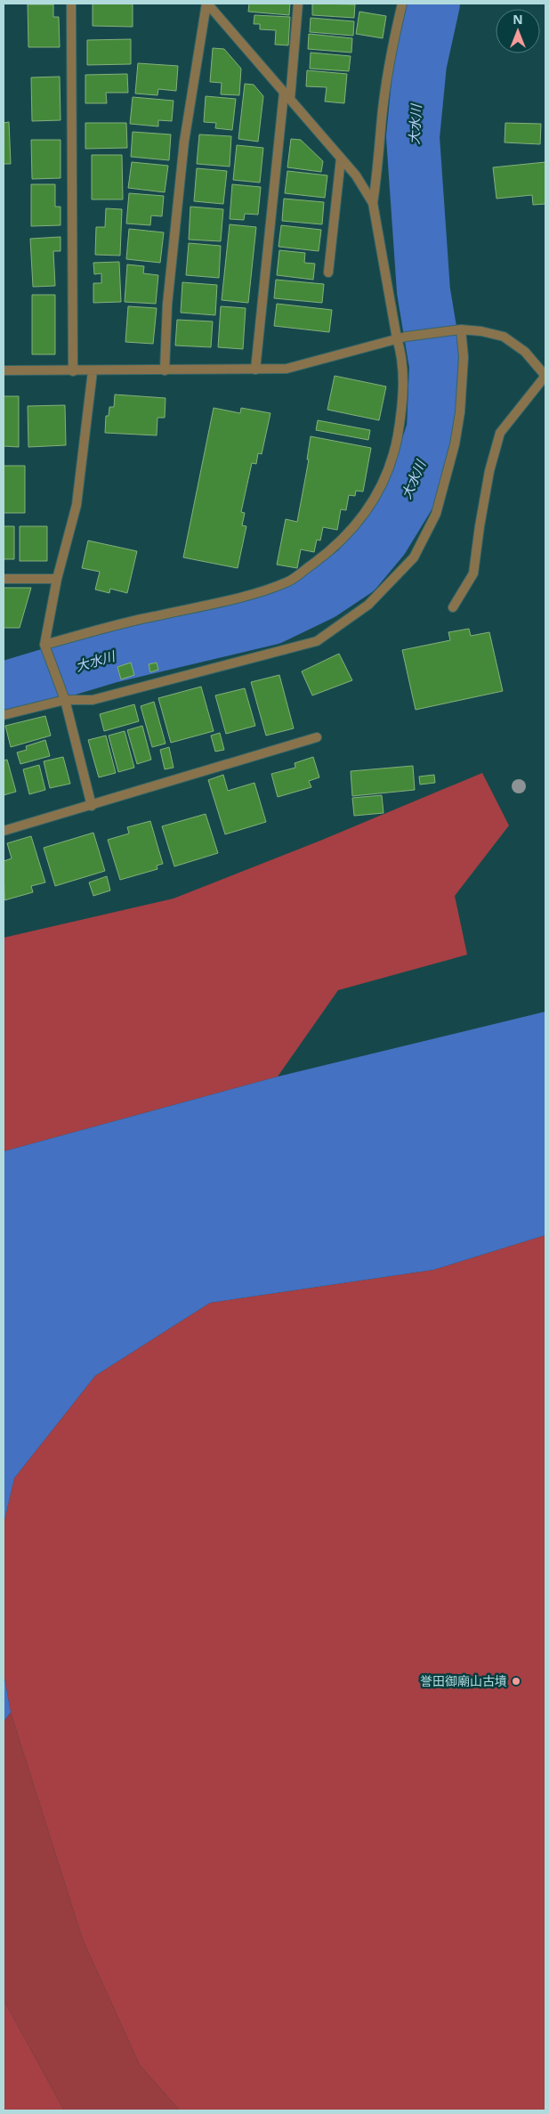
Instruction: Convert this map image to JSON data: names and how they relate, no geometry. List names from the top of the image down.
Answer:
{
  "water": ["大水川"],
  "places": ["誉田御廟山古墳"],
  "north": "top"
}
